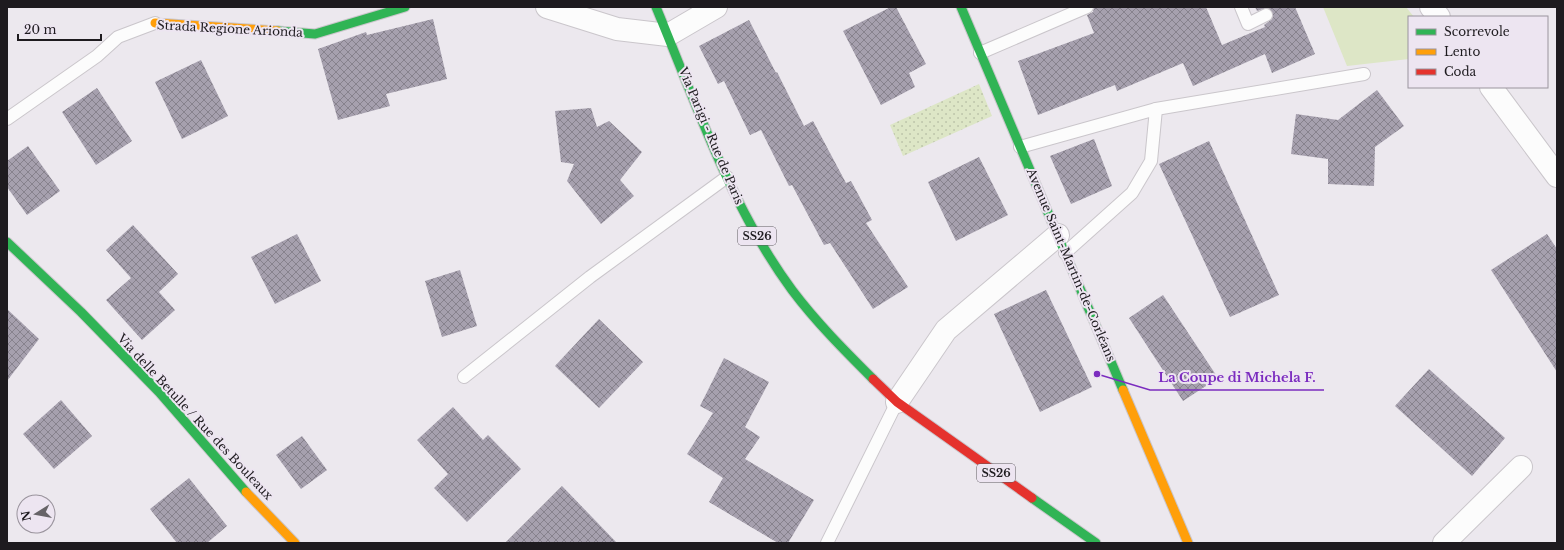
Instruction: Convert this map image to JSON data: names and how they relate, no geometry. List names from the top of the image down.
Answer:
{
  "streets": {
    "street": [
      "Strada Regione Arionda",
      "Via Parigi - Rue de Paris",
      "SS26",
      "Avenue Saint-Martin-de-Corléans",
      "Via delle Betulle / Rue des Bouleaux"
    ]
  },
  "places": ["La Coupe di Michela F."],
  "legend": ["Scorrevole", "Lento", "Coda"],
  "scale_bar": "20 m",
  "north": "left"
}
